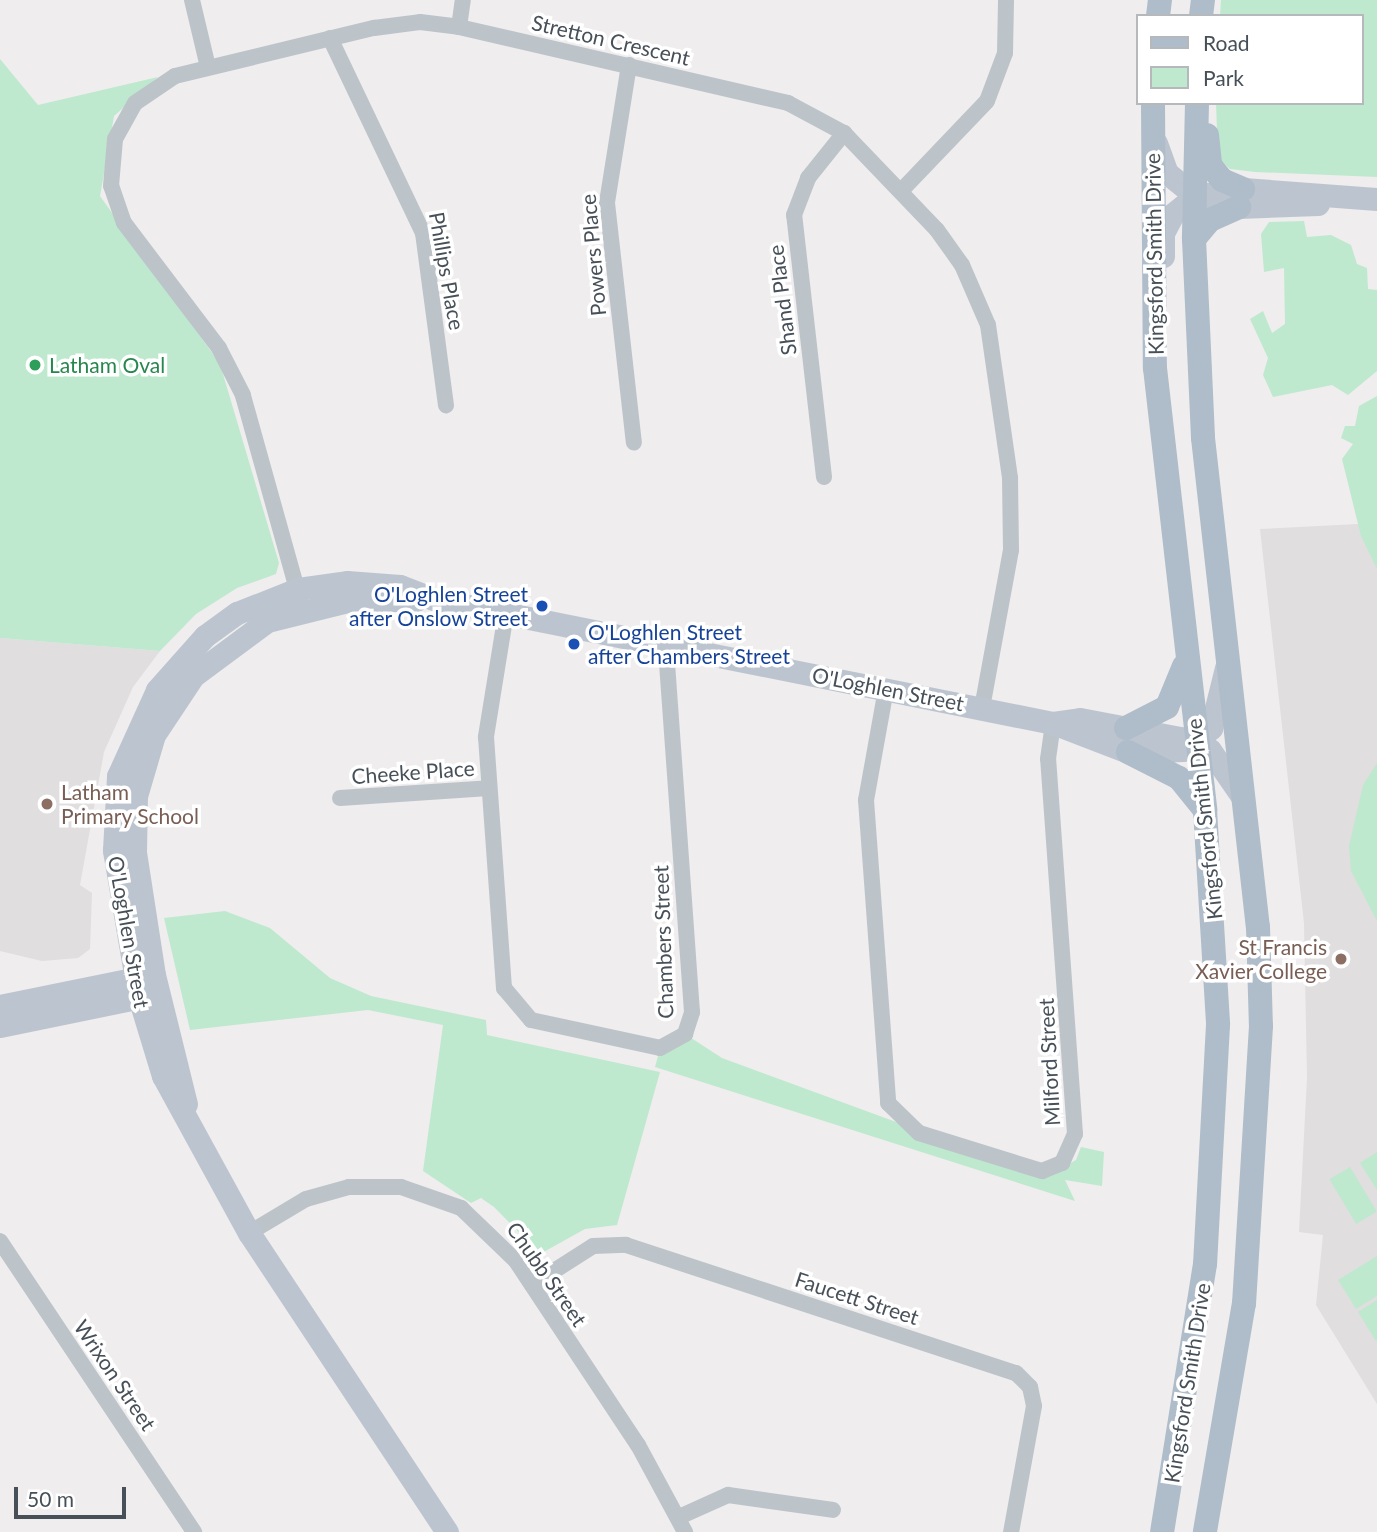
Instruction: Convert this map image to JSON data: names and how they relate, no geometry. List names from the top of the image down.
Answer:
{
  "streets": {
    "main road": ["Kingsford Smith Drive"],
    "street": [
      "Stretton Crescent",
      "Powers Place",
      "Phillips Place",
      "Shand Place",
      "O'Loghlen Street",
      "Cheeke Place",
      "Chambers Street",
      "Milford Street",
      "Chubb Street",
      "Faucett Street",
      "Wrixon Street"
    ]
  },
  "crossings": [
    ["Stretton Crescent", "Powers Place"],
    ["Stretton Crescent", "Phillips Place"],
    ["Stretton Crescent", "Shand Place"],
    ["Stretton Crescent", "O'Loghlen Street"],
    ["Kingsford Smith Drive", "O'Loghlen Street"],
    ["O'Loghlen Street", "Chambers Street"],
    ["O'Loghlen Street", "Milford Street"],
    ["O'Loghlen Street", "Chubb Street"],
    ["Cheeke Place", "Chambers Street"],
    ["Chubb Street", "Faucett Street"]
  ],
  "places": [
    "Latham Oval",
    "O'Loghlen Street after Onslow Street",
    "O'Loghlen Street after Chambers Street",
    "Latham Primary School",
    "St Francis Xavier College"
  ],
  "legend": ["Road", "Park"],
  "scale_bar": "50 m"
}
